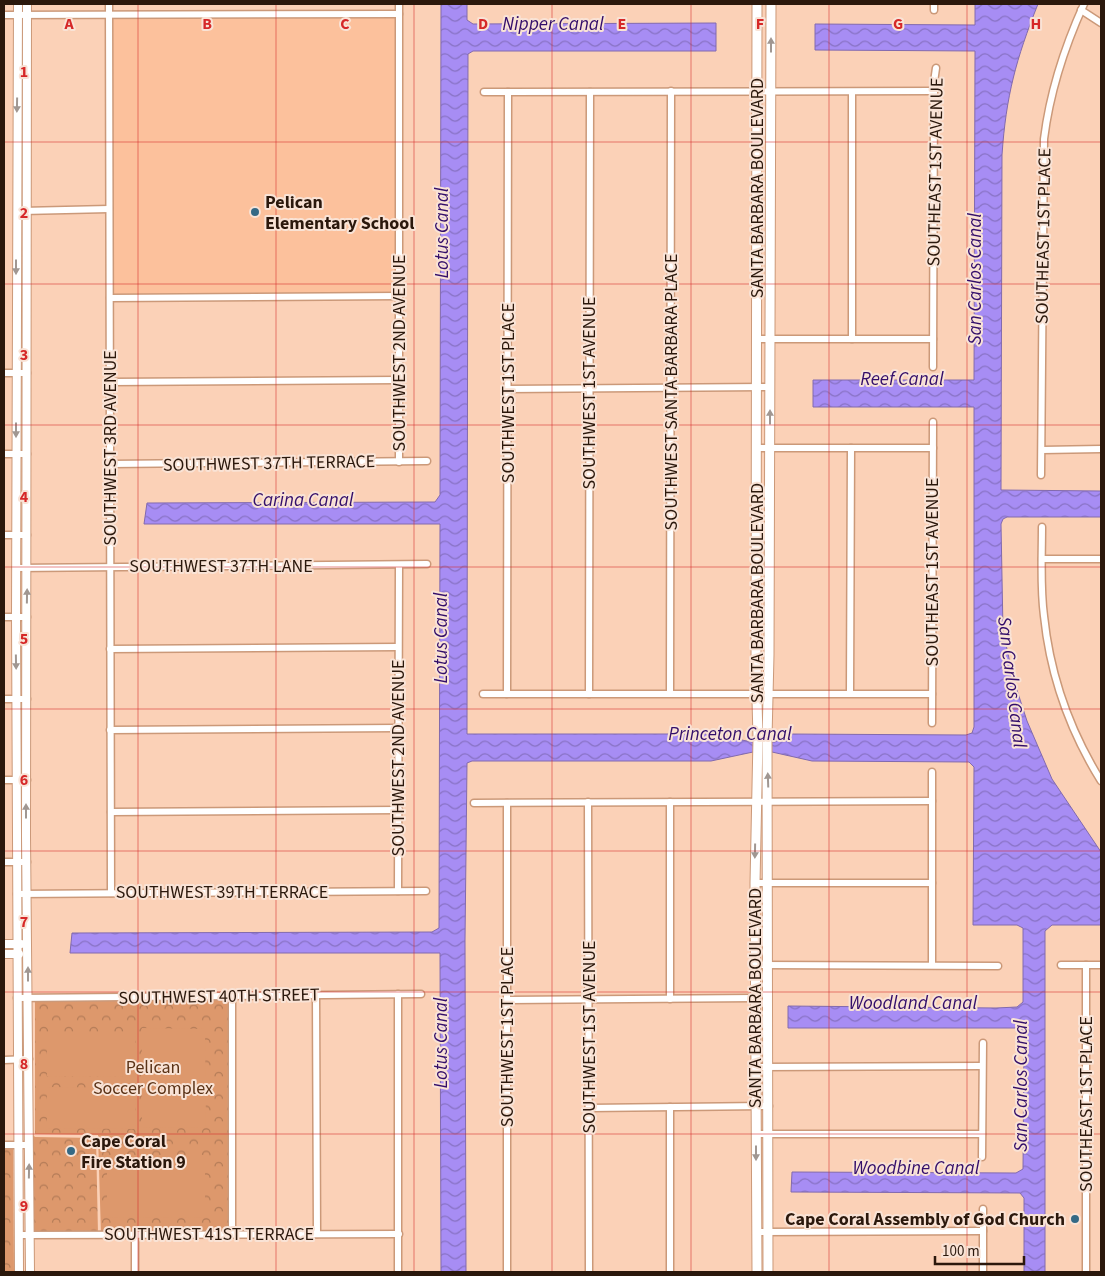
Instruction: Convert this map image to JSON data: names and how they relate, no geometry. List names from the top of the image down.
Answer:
{
  "streets": {
    "main road": ["SANTA BARBARA BOULEVARD"],
    "street": [
      "SOUTHEAST 1ST AVENUE",
      "SOUTHEAST 1ST PLACE",
      "SOUTHWEST 2ND AVENUE",
      "SOUTHWEST SANTA BARBARA PLACE",
      "SOUTHWEST 1ST PLACE",
      "SOUTHWEST 1ST AVENUE",
      "SOUTHWEST 3RD AVENUE",
      "SOUTHWEST 37TH TERRACE",
      "SOUTHWEST 37TH LANE",
      "SOUTHWEST 39TH TERRACE",
      "SOUTHWEST 40TH STREET",
      "SOUTHWEST 41ST TERRACE"
    ]
  },
  "crossings": [
    ["SOUTHWEST 2ND AVENUE", "SOUTHWEST 37TH TERRACE"],
    ["SOUTHWEST 2ND AVENUE", "SOUTHWEST 37TH LANE"],
    ["SOUTHWEST 2ND AVENUE", "SOUTHWEST 39TH TERRACE"],
    ["SOUTHWEST 3RD AVENUE", "SOUTHWEST 37TH TERRACE"],
    ["SOUTHWEST 3RD AVENUE", "SOUTHWEST 37TH LANE"],
    ["SOUTHWEST 3RD AVENUE", "SOUTHWEST 39TH TERRACE"]
  ],
  "water": [
    "Nipper Canal",
    "Lotus Canal",
    "San Carlos Canal",
    "Reef Canal",
    "Carina Canal",
    "Princeton Canal",
    "Woodland Canal",
    "Woodbine Canal"
  ],
  "parks": ["Pelican Soccer Complex"],
  "places": ["Pelican Elementary School", "Cape Coral Fire Station 9", "Cape Coral Assembly of God Church"],
  "scale_bar": "100 m",
  "grid": {
    "columns": [
      "A",
      "B",
      "C",
      "D",
      "E",
      "F",
      "G",
      "H"
    ],
    "rows": [
      "1",
      "2",
      "3",
      "4",
      "5",
      "6",
      "7",
      "8",
      "9"
    ]
  }
}
